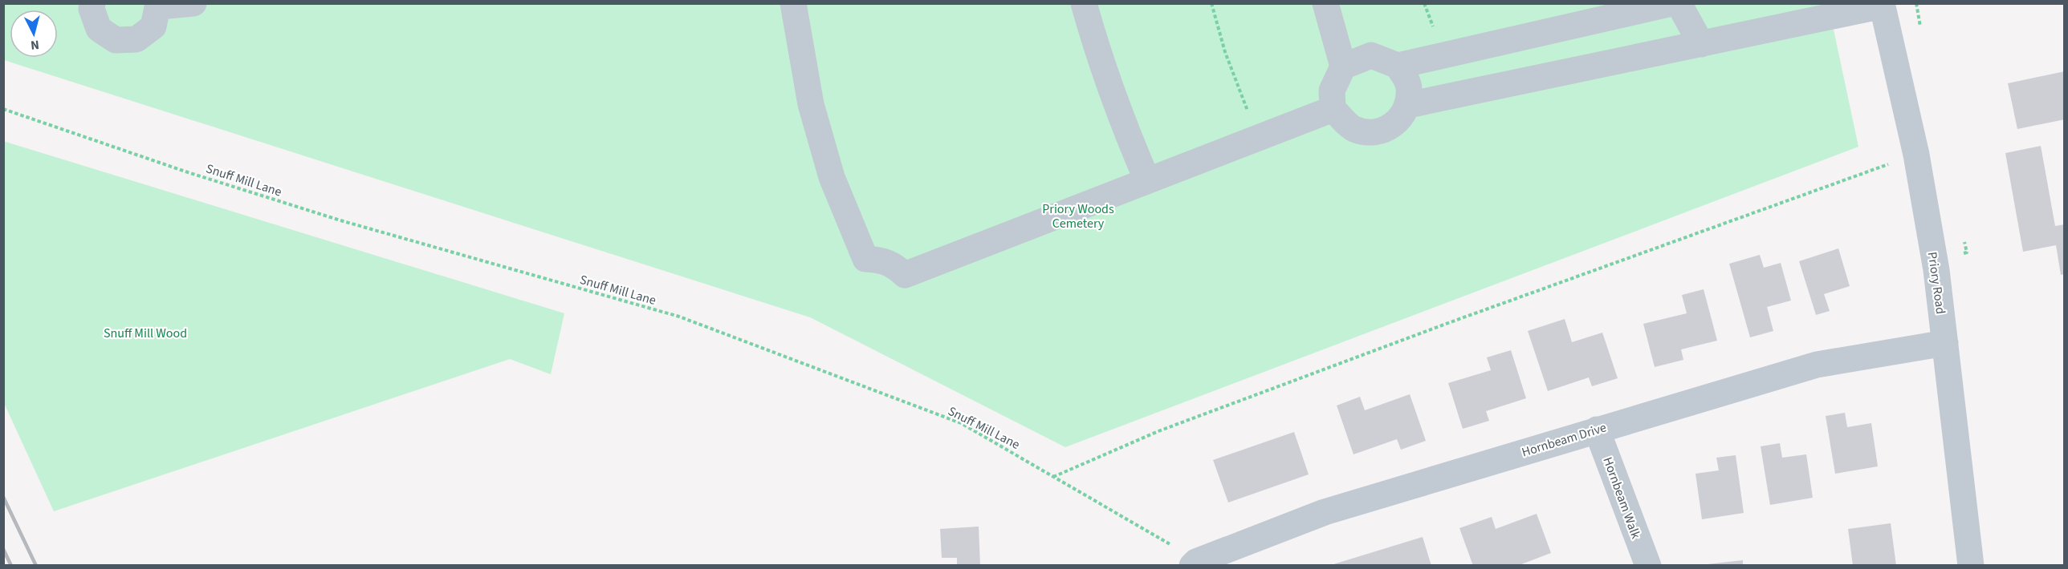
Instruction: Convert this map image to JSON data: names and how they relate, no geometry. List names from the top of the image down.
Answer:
{
  "streets": {
    "street": ["Priory Road", "Hornbeam Drive", "Hornbeam Walk"],
    "path": ["Snuff Mill Lane"]
  },
  "crossings": [
    ["Snuff Mill Lane", "Hornbeam Drive"],
    ["Priory Road", "Hornbeam Drive"],
    ["Hornbeam Drive", "Hornbeam Walk"]
  ],
  "parks": ["Priory Woods Cemetery", "Snuff Mill Wood"],
  "north": "bottom"
}
